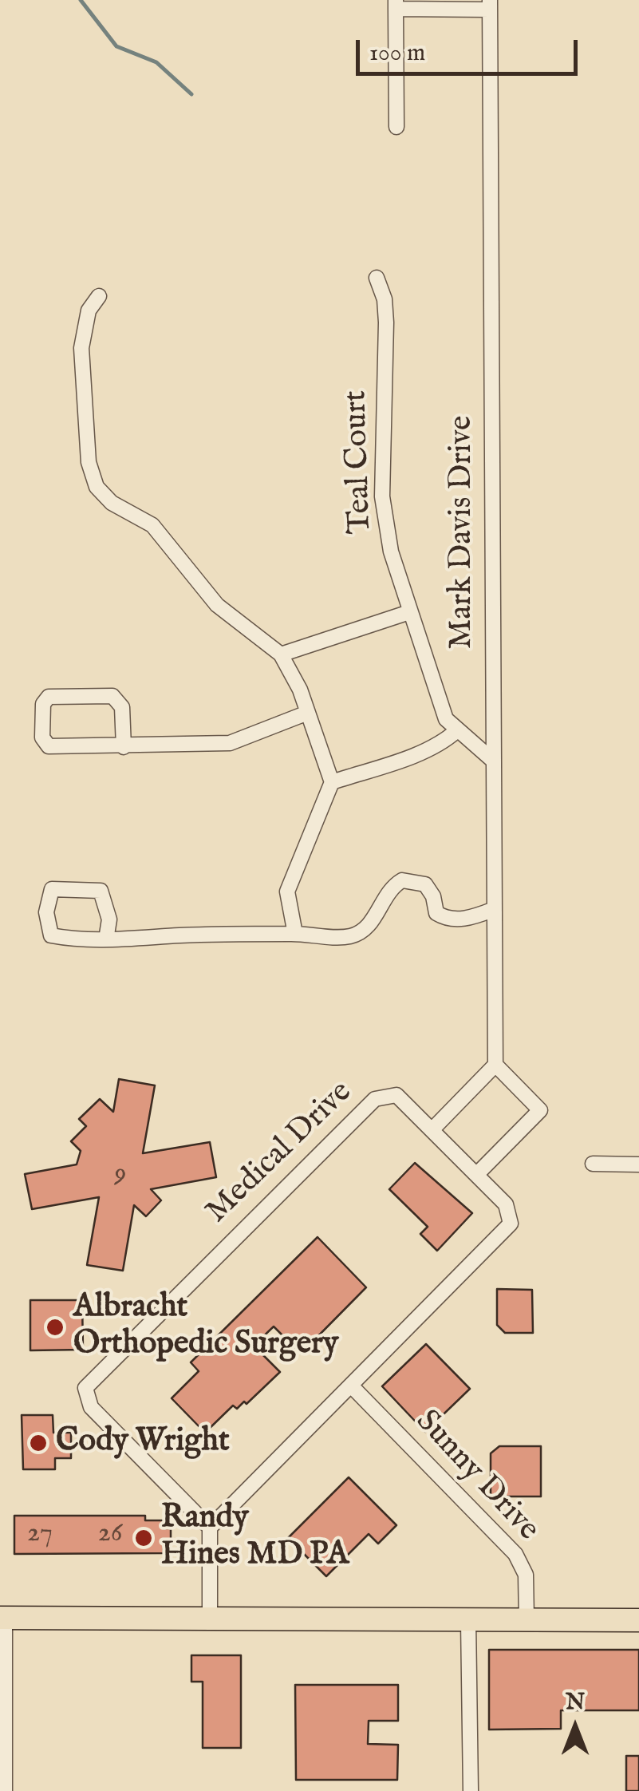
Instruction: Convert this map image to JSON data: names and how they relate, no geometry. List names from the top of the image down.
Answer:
{
  "streets": {
    "street": [
      "Teal Court",
      "Mark Davis Drive",
      "Medical Drive",
      "Sunny Drive"
    ]
  },
  "crossings": [
    ["Teal Court", "Mark Davis Drive"],
    ["Medical Drive", "Sunny Drive"]
  ],
  "places": ["Albracht Orthopedic Surgery", "Cody Wright", "Randy Hines MD PA"],
  "house_numbers": ["9", "27", "26"],
  "scale_bar": "100 m",
  "north": "top"
}
